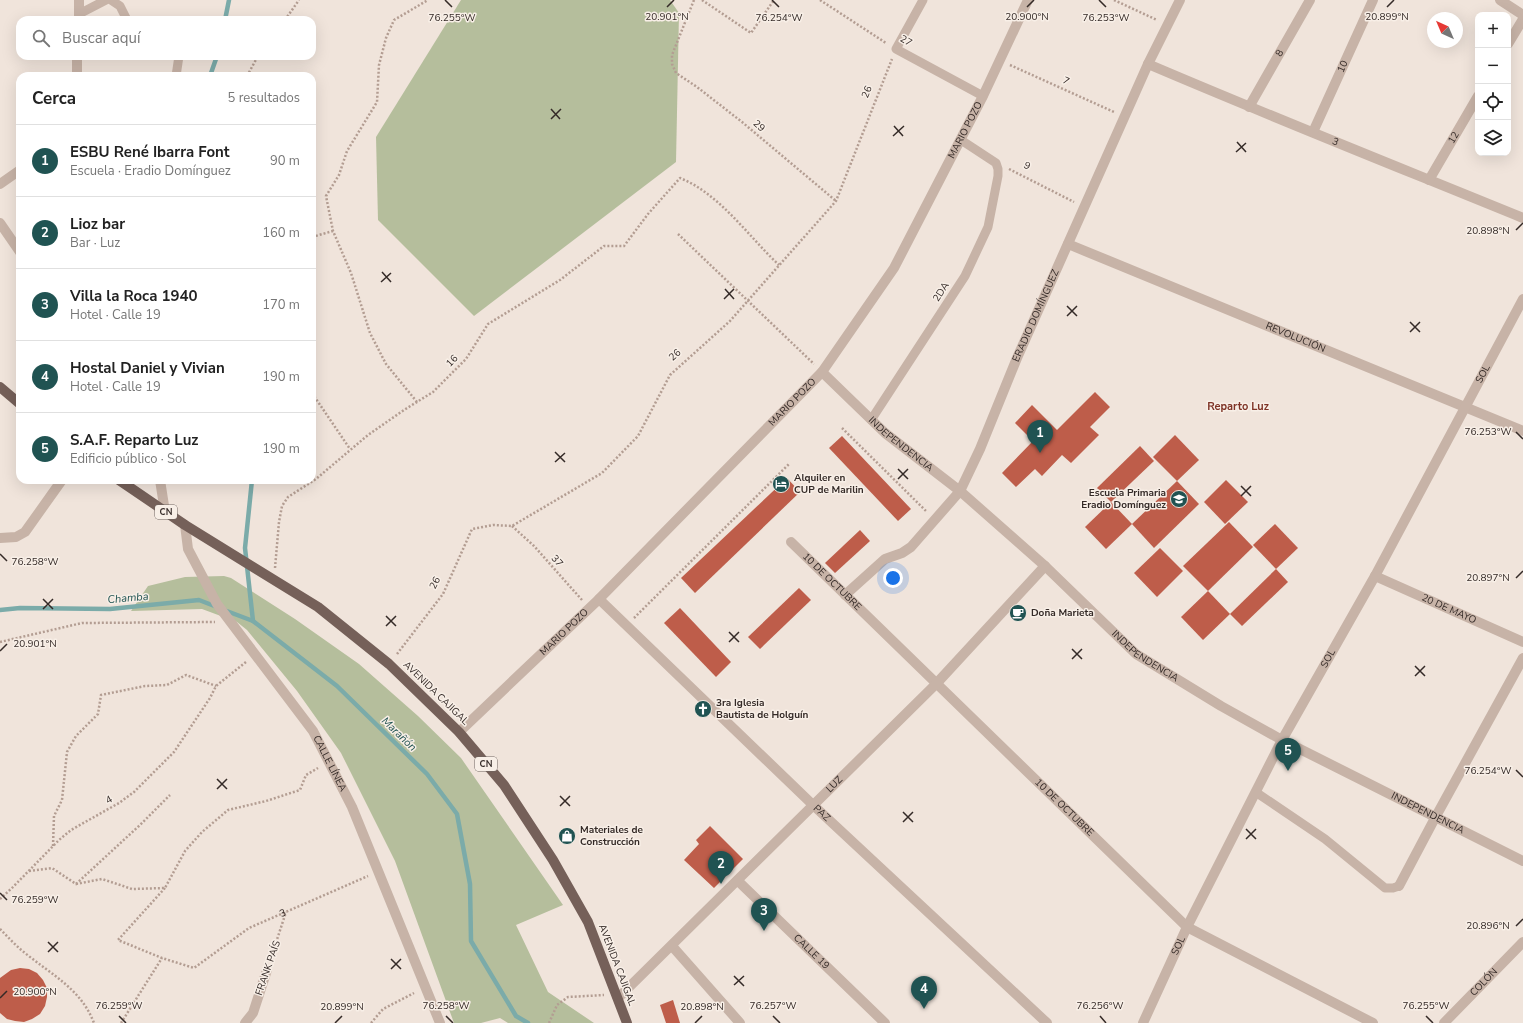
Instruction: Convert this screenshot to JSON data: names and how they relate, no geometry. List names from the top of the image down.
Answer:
{
  "streets": {
    "main road": ["CN", "AVENIDA CAJIGAL"],
    "street": [
      "8",
      "10",
      "MARIO POZO",
      "12",
      "3",
      "ERADIO DOMÍNGUEZ",
      "REVOLUCIÓN",
      "SOL",
      "INDEPENDENCIA",
      "10 DE OCTUBRE",
      "20 DE MAYO",
      "CALLE LÍNEA",
      "LUZ",
      "PAZ",
      "CALLE 19",
      "FRANK PAÍS",
      "COLÓN"
    ],
    "lane": ["27", "2DA"],
    "path": [
      "7",
      "26",
      "29",
      "9",
      "16",
      "37",
      "4"
    ]
  },
  "crossings": [
    ["27", "26"],
    ["27", "MARIO POZO"],
    ["8", "3"],
    ["10", "3"],
    ["7", "MARIO POZO"],
    ["7", "ERADIO DOMÍNGUEZ"],
    ["26", "29"],
    ["26", "16"],
    ["26", "37"],
    ["26", "AVENIDA CAJIGAL"],
    ["MARIO POZO", "INDEPENDENCIA"],
    ["MARIO POZO", "37"],
    ["MARIO POZO", "AVENIDA CAJIGAL"],
    ["MARIO POZO", "PAZ"],
    ["12", "3"],
    ["3", "ERADIO DOMÍNGUEZ"],
    ["3", "CALLE LÍNEA"],
    ["3", "FRANK PAÍS"],
    ["9", "2DA"],
    ["9", "ERADIO DOMÍNGUEZ"],
    ["2DA", "INDEPENDENCIA"],
    ["ERADIO DOMÍNGUEZ", "REVOLUCIÓN"],
    ["ERADIO DOMÍNGUEZ", "INDEPENDENCIA"],
    ["ERADIO DOMÍNGUEZ", "10 DE OCTUBRE"],
    ["REVOLUCIÓN", "SOL"],
    ["16", "AVENIDA CAJIGAL"],
    ["SOL", "INDEPENDENCIA"],
    ["SOL", "10 DE OCTUBRE"],
    ["SOL", "20 DE MAYO"],
    ["INDEPENDENCIA", "LUZ"],
    ["10 DE OCTUBRE", "LUZ"],
    ["AVENIDA CAJIGAL", "CALLE LÍNEA"],
    ["AVENIDA CAJIGAL", "LUZ"],
    ["LUZ", "PAZ"],
    ["LUZ", "CALLE 19"]
  ],
  "districts": ["Reparto Luz"],
  "water": ["Chamba", "Marañón"],
  "places": {
    "hotel": ["Alquiler en CUP de Marilin"],
    "school or university": ["Escuela Primaria Eradio Domínguez"],
    "cafe": ["Doña Marieta"],
    "church": ["3ra Iglesia Bautista de Holguín"],
    "shop": ["Materiales de Construcción"]
  },
  "north": "top left",
  "page": {
    "map_buttons": ["+", "−"],
    "search": "Buscar aquí",
    "heading": ["Cerca", "5 resultados"],
    "list": [
      {
        "mark": "1",
        "name": "ESBU René Ibarra Font",
        "note": "Escuela · Eradio Domínguez",
        "value": "90 m"
      },
      {
        "mark": "2",
        "name": "Lioz bar",
        "note": "Bar · Luz",
        "value": "160 m"
      },
      {
        "mark": "3",
        "name": "Villa la Roca 1940",
        "note": "Hotel · Calle 19",
        "value": "170 m"
      },
      {
        "mark": "4",
        "name": "Hostal Daniel y Vivian",
        "note": "Hotel · Calle 19",
        "value": "190 m"
      },
      {
        "mark": "5",
        "name": "S.A.F. Reparto Luz",
        "note": "Edificio público · Sol",
        "value": "190 m"
      }
    ],
    "pins": [
      "1",
      "5",
      "2",
      "3",
      "4"
    ]
  },
  "coordinates": [
    "20.901°N",
    "20.900°N",
    "20.899°N",
    "76.255°W",
    "76.254°W",
    "76.253°W",
    "20.898°N",
    "76.258°W",
    "20.897°N",
    "76.259°W",
    "20.896°N",
    "76.257°W",
    "76.256°W"
  ]
}
